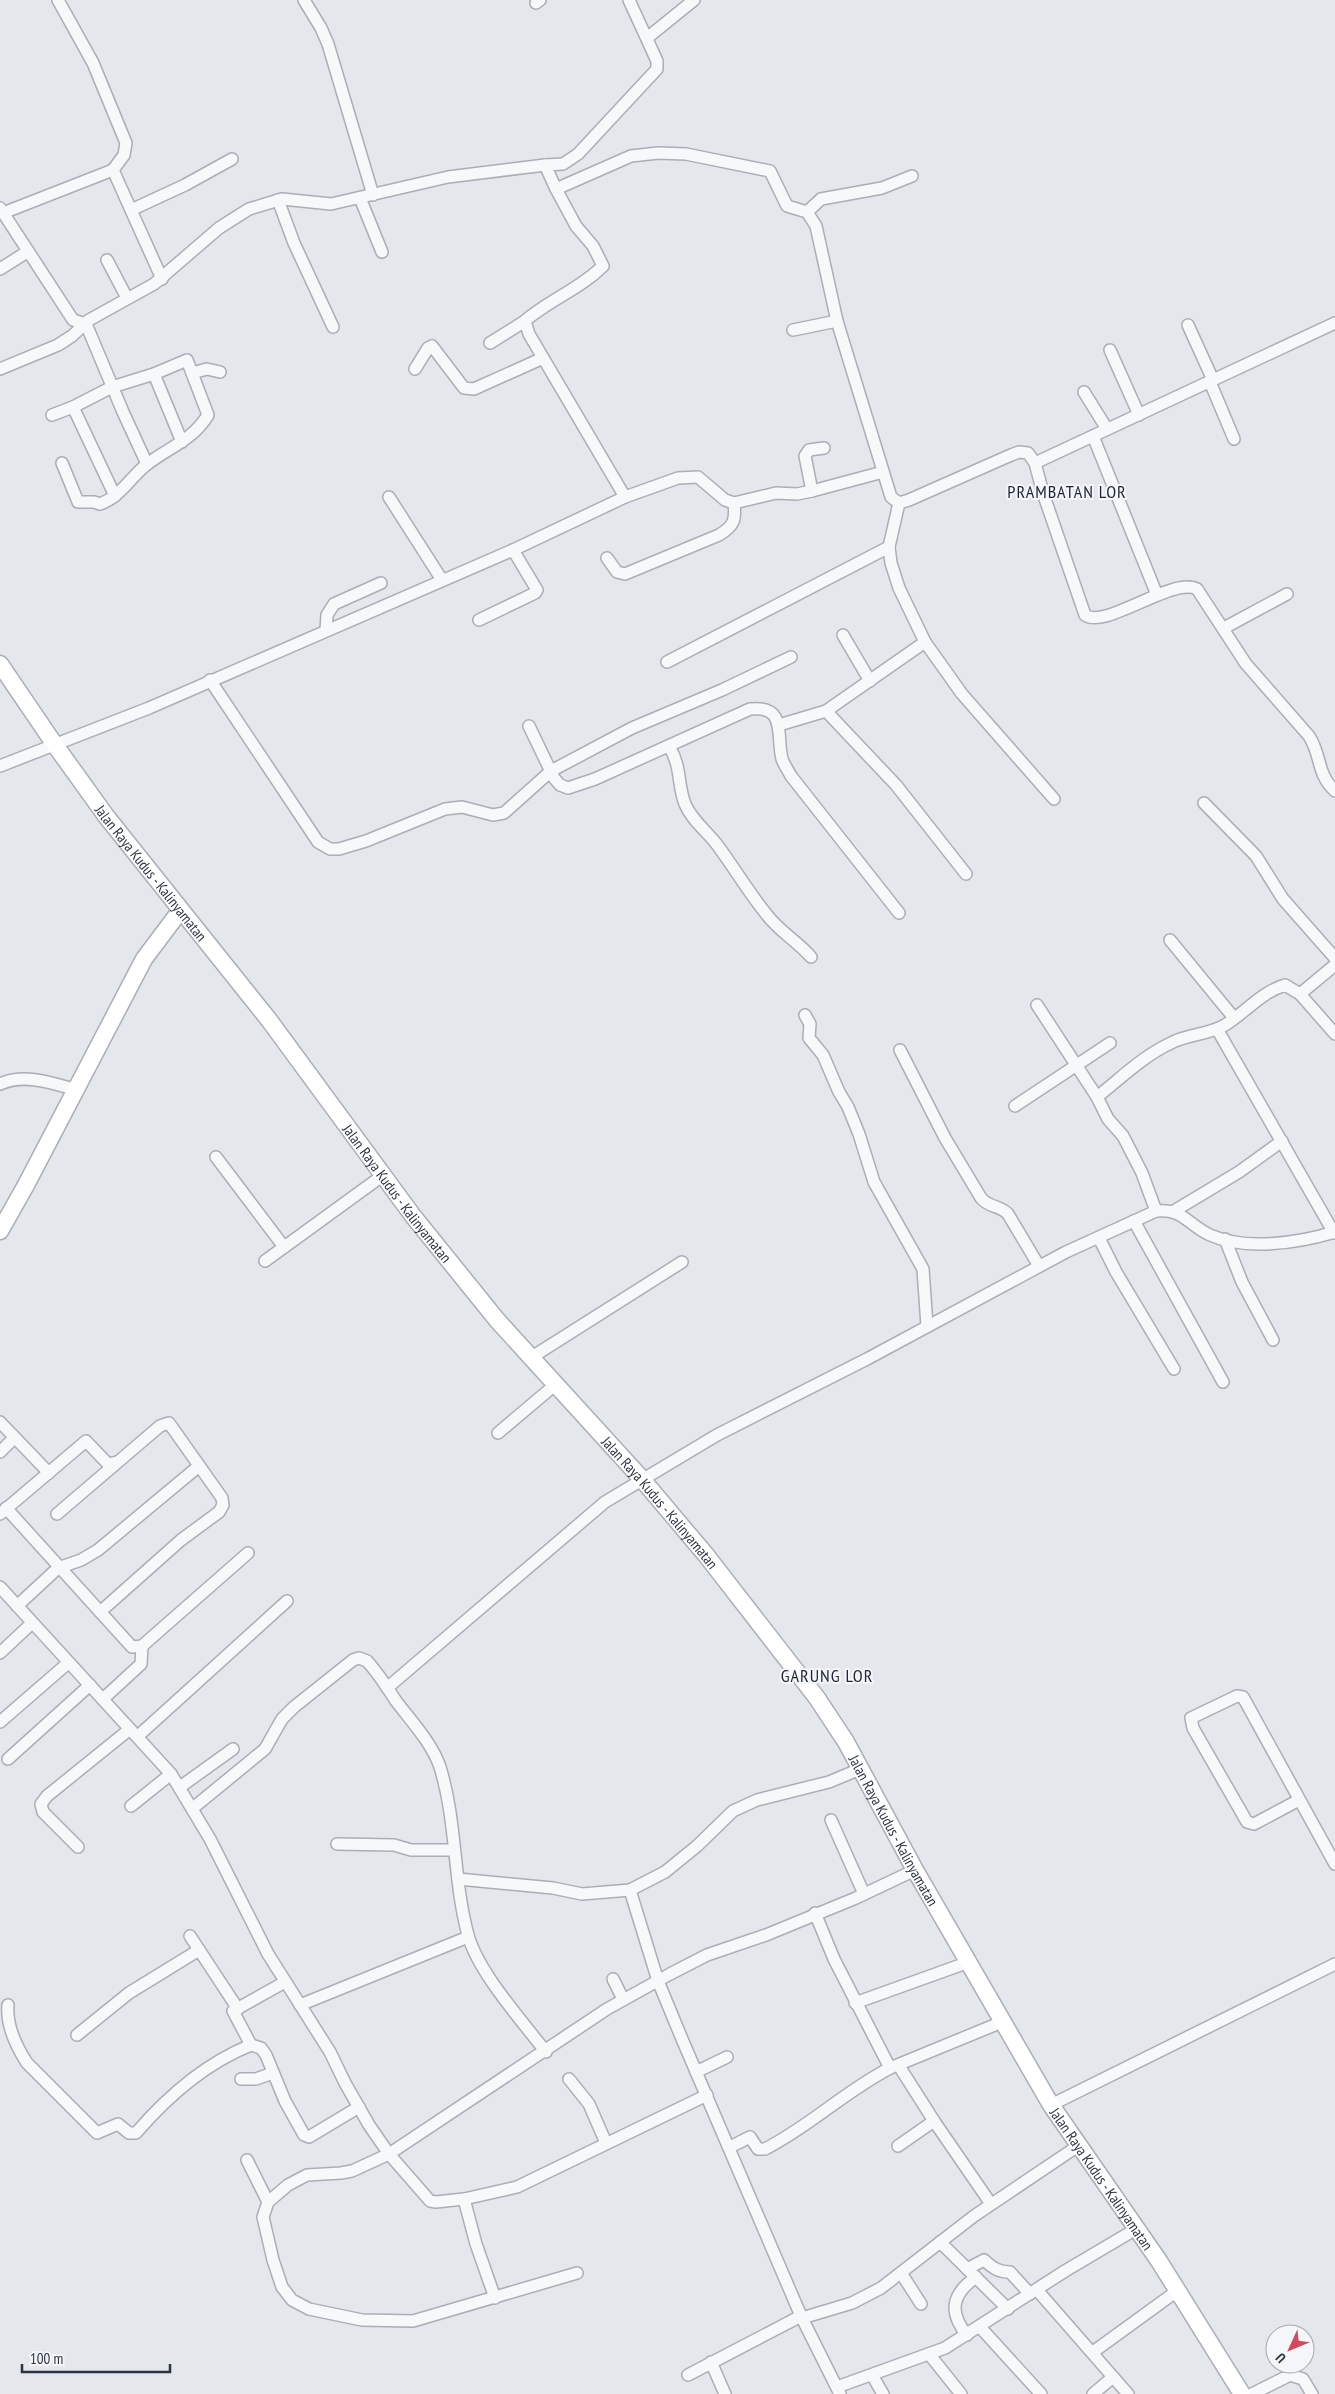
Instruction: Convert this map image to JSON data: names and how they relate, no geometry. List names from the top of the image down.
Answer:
{
  "streets": {
    "main road": ["Jalan Raya Kudus - Kalinyamatan"]
  },
  "districts": ["PRAMBATAN LOR", "GARUNG LOR"],
  "scale_bar": "100 m",
  "north": "bottom left"
}
